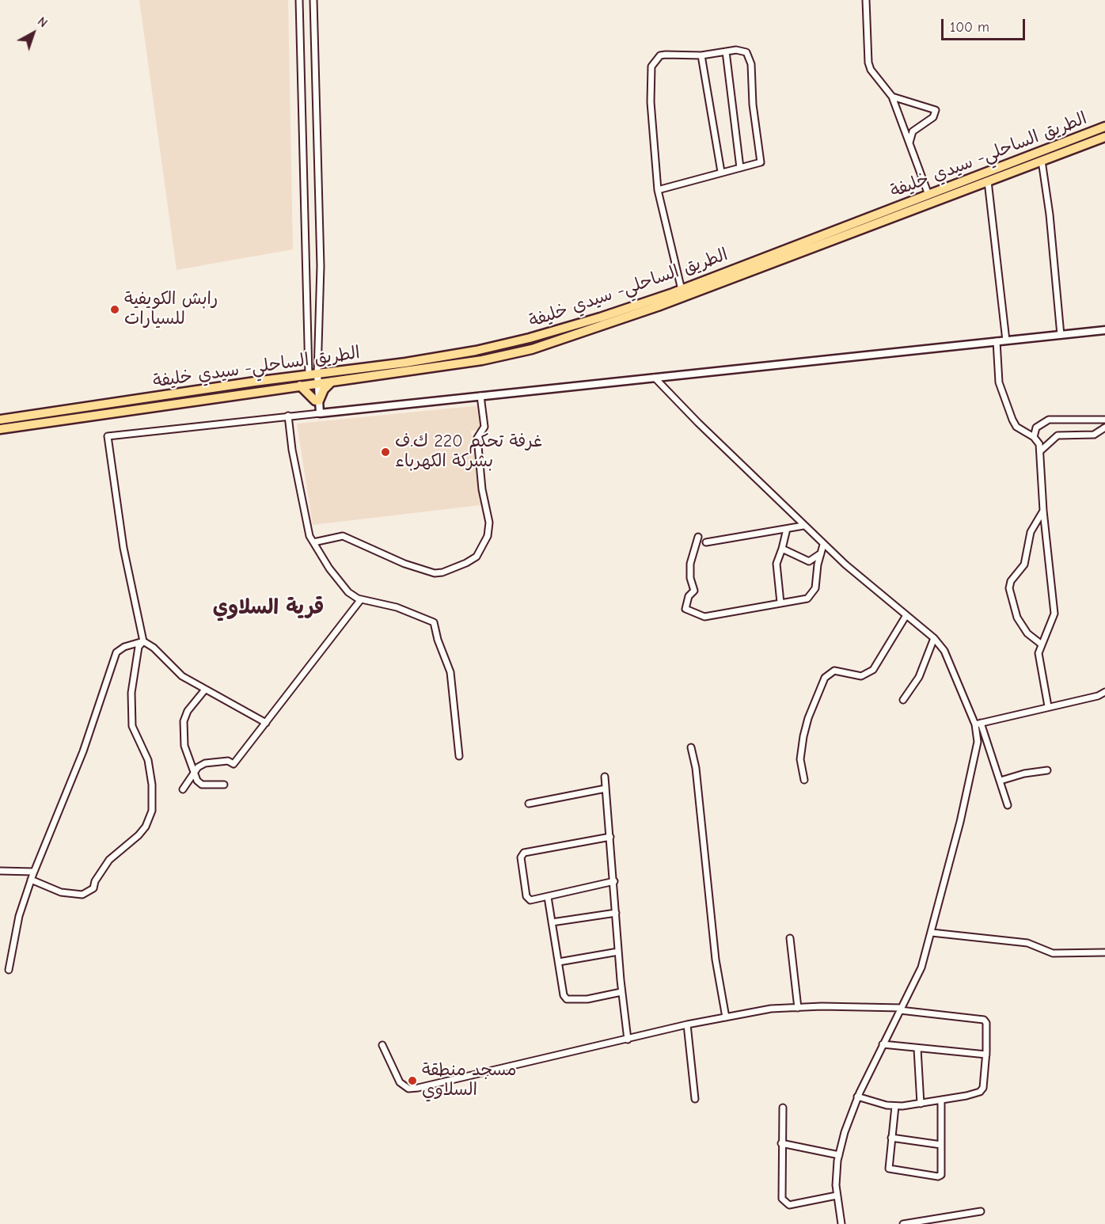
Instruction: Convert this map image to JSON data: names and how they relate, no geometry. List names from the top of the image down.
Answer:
{
  "streets": {
    "highway": ["الطريق الساحلي- سيدي خليفة"]
  },
  "districts": ["قرية السلاوي"],
  "places": ["رابش الكويفية للسيارات", "غرفة تحكم 220 ك.ف بشركة الكهرباء", "مسجد منطقة السلاوي"],
  "scale_bar": "100 m",
  "north": "top right"
}
